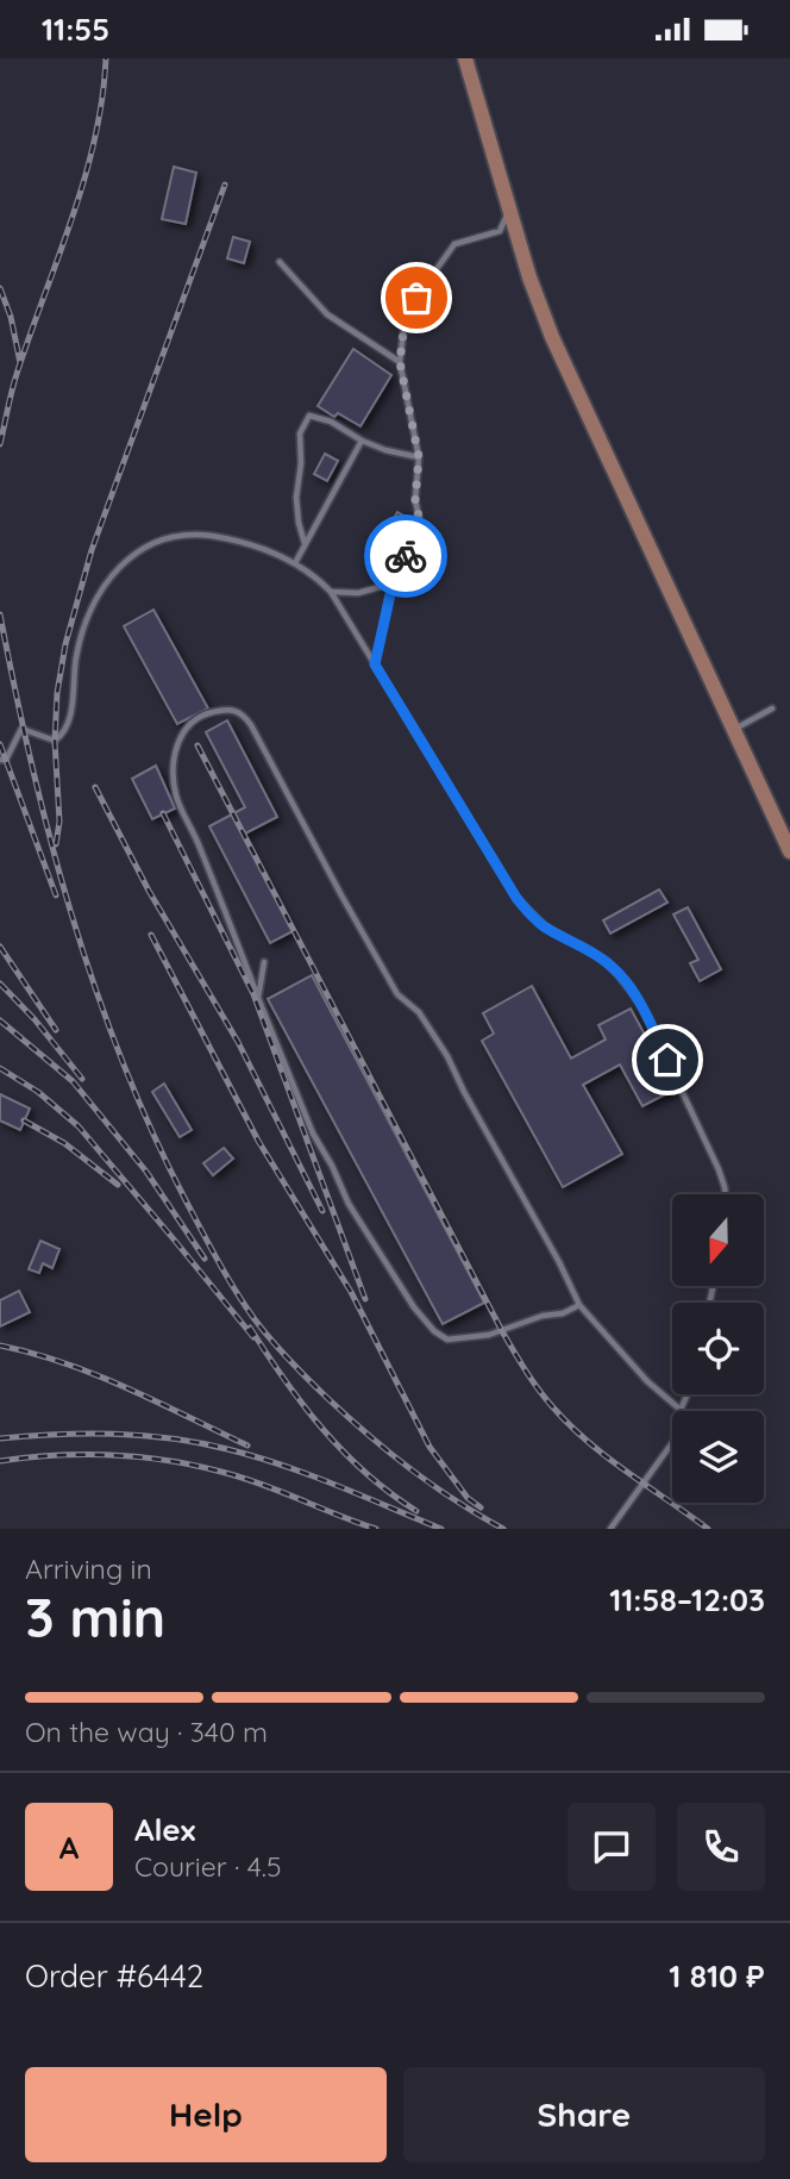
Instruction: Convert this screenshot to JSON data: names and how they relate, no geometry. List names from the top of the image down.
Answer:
{
  "north": "bottom",
  "page": {
    "status": "11:55",
    "heading": ["3 min", "Arriving in", "11:58–12:03"],
    "panel": [
      "Alex",
      "Courier · 4.5",
      "Order #6442",
      "1 810 ₽"
    ],
    "bar": "On the way · 340 m",
    "round": "A",
    "buttons": ["Help", "Share"]
  }
}
